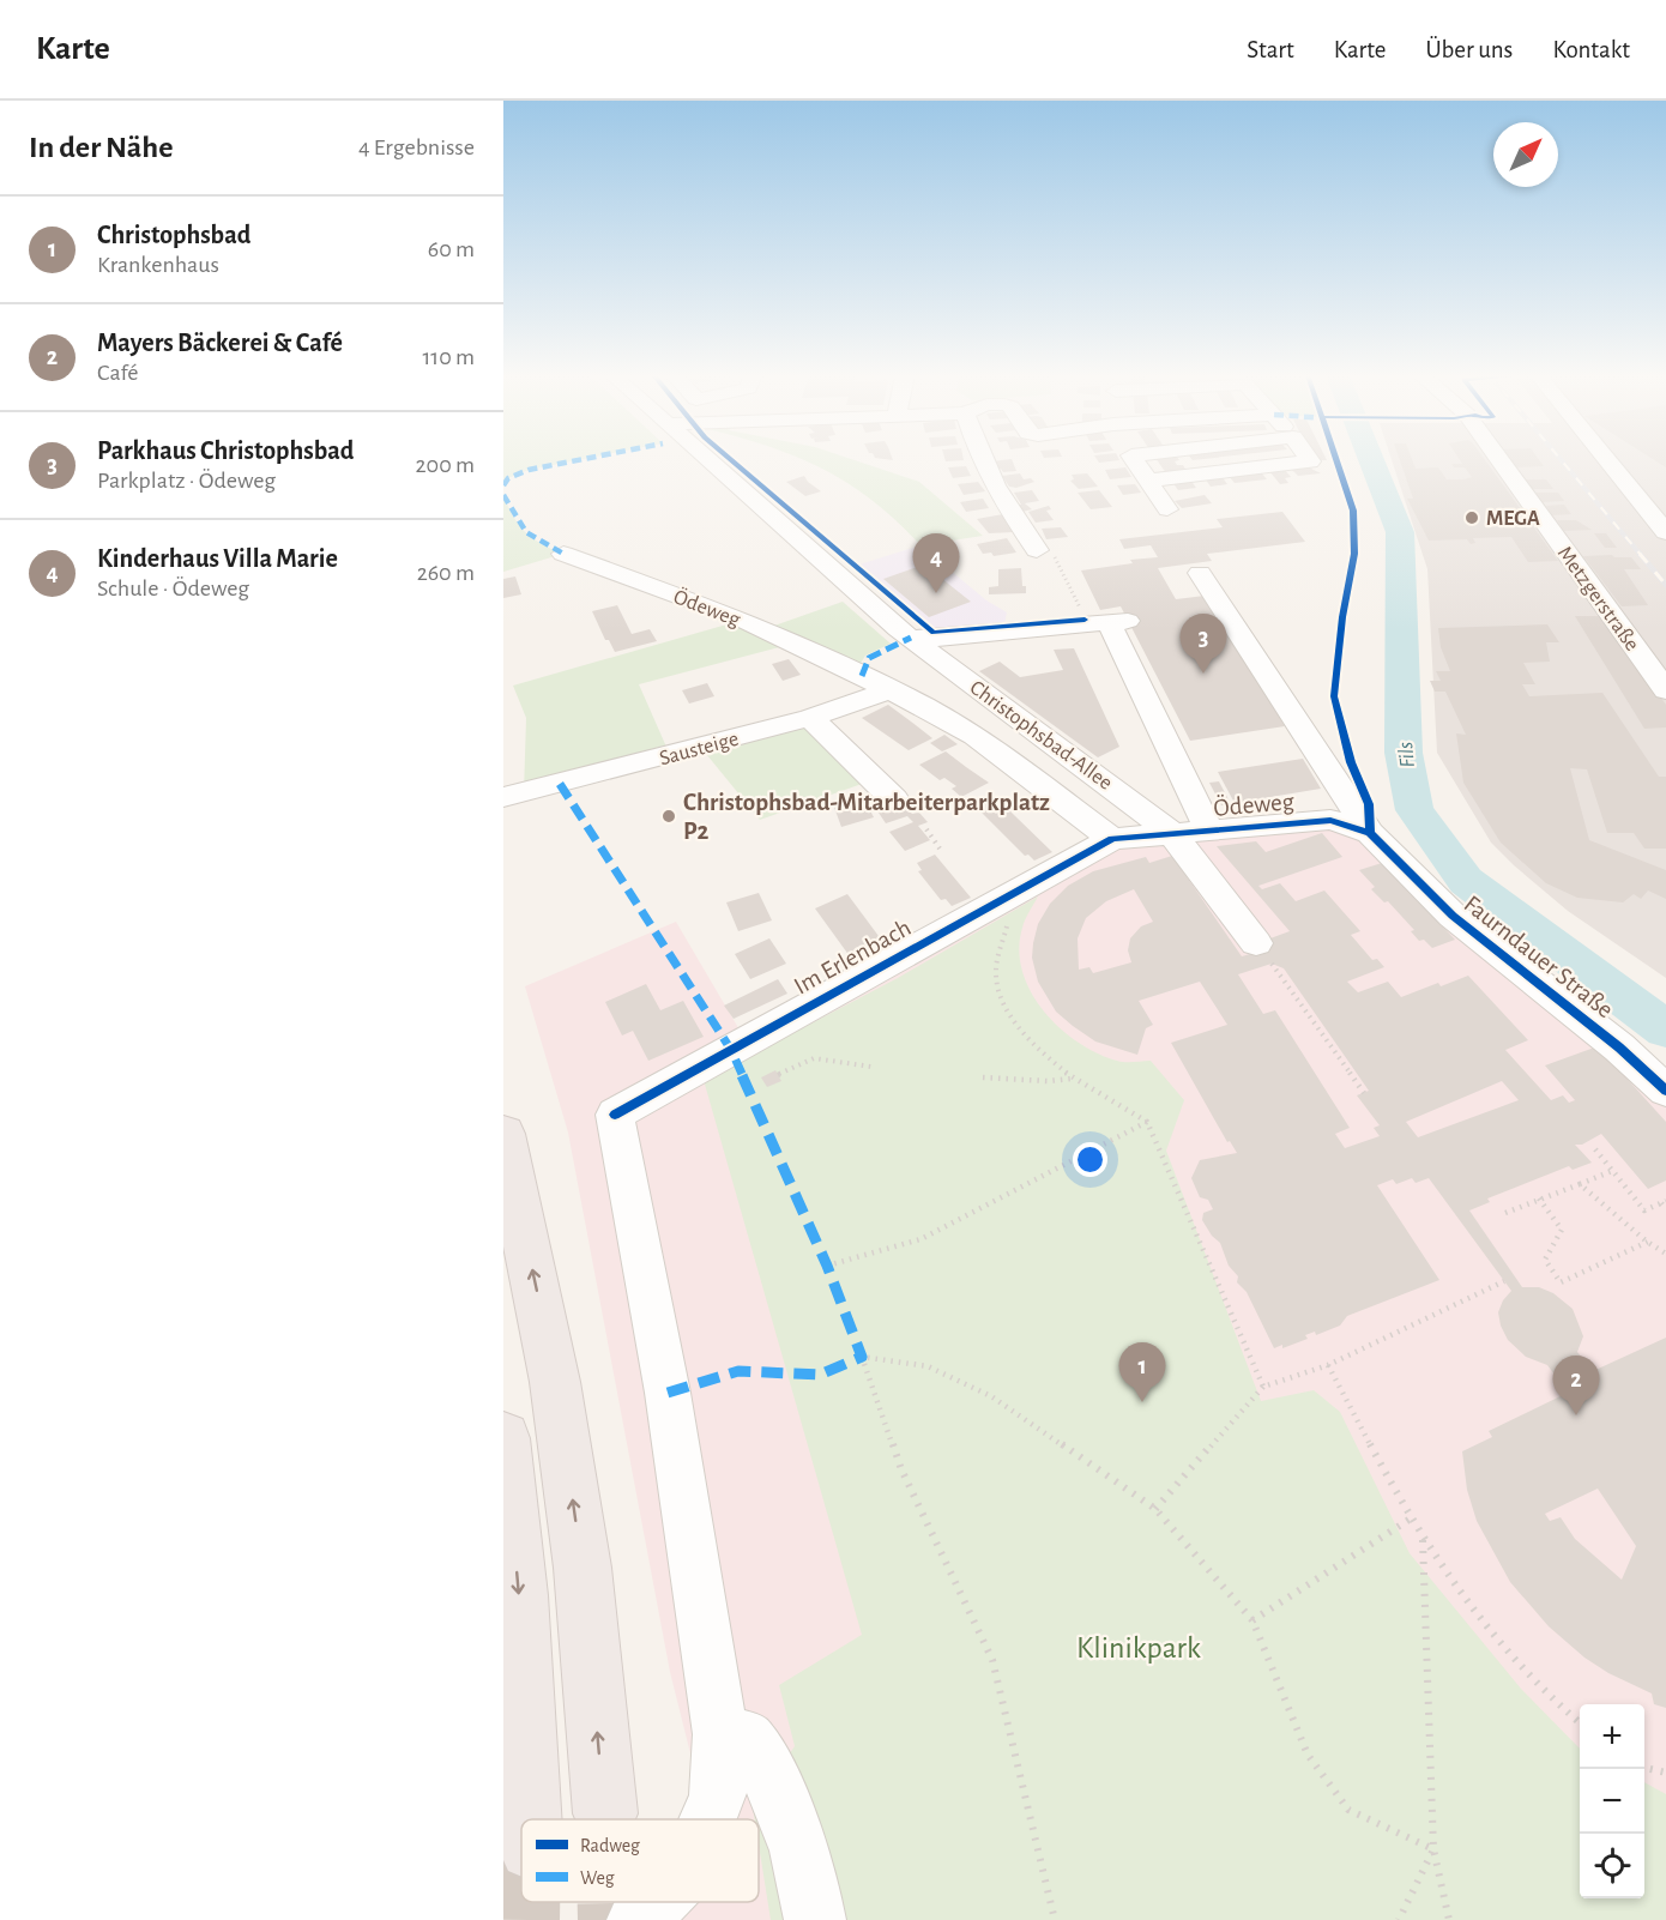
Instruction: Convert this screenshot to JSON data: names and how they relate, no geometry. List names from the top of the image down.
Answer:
{
  "streets": {
    "street": [
      "Metzgerstraße",
      "Ödeweg",
      "Christophsbad-Allee",
      "Sausteige",
      "Im Erlenbach",
      "Faurndauer Straße"
    ]
  },
  "crossings": [
    ["Ödeweg", "Christophsbad-Allee"],
    ["Ödeweg", "Sausteige"],
    ["Ödeweg", "Im Erlenbach"],
    ["Ödeweg", "Faurndauer Straße"]
  ],
  "water": ["Fils"],
  "parks": ["Klinikpark"],
  "places": ["MEGA", "Christophsbad-Mitarbeiterparkplatz P2"],
  "legend": ["Radweg", "Weg"],
  "north": "top right",
  "page": {
    "header": "Karte",
    "nav": [
      "Start",
      "Karte",
      "Über uns",
      "Kontakt"
    ],
    "heading": ["In der Nähe", "4 Ergebnisse"],
    "list": [
      {
        "mark": "1",
        "name": "Christophsbad",
        "note": "Krankenhaus",
        "value": "60 m"
      },
      {
        "mark": "2",
        "name": "Mayers Bäckerei & Café",
        "note": "Café",
        "value": "110 m"
      },
      {
        "mark": "3",
        "name": "Parkhaus Christophsbad",
        "note": "Parkplatz · Ödeweg",
        "value": "200 m"
      },
      {
        "mark": "4",
        "name": "Kinderhaus Villa Marie",
        "note": "Schule · Ödeweg",
        "value": "260 m"
      }
    ],
    "pins": [
      "4",
      "3",
      "1",
      "2"
    ],
    "map_buttons": ["+", "−"]
  }
}
